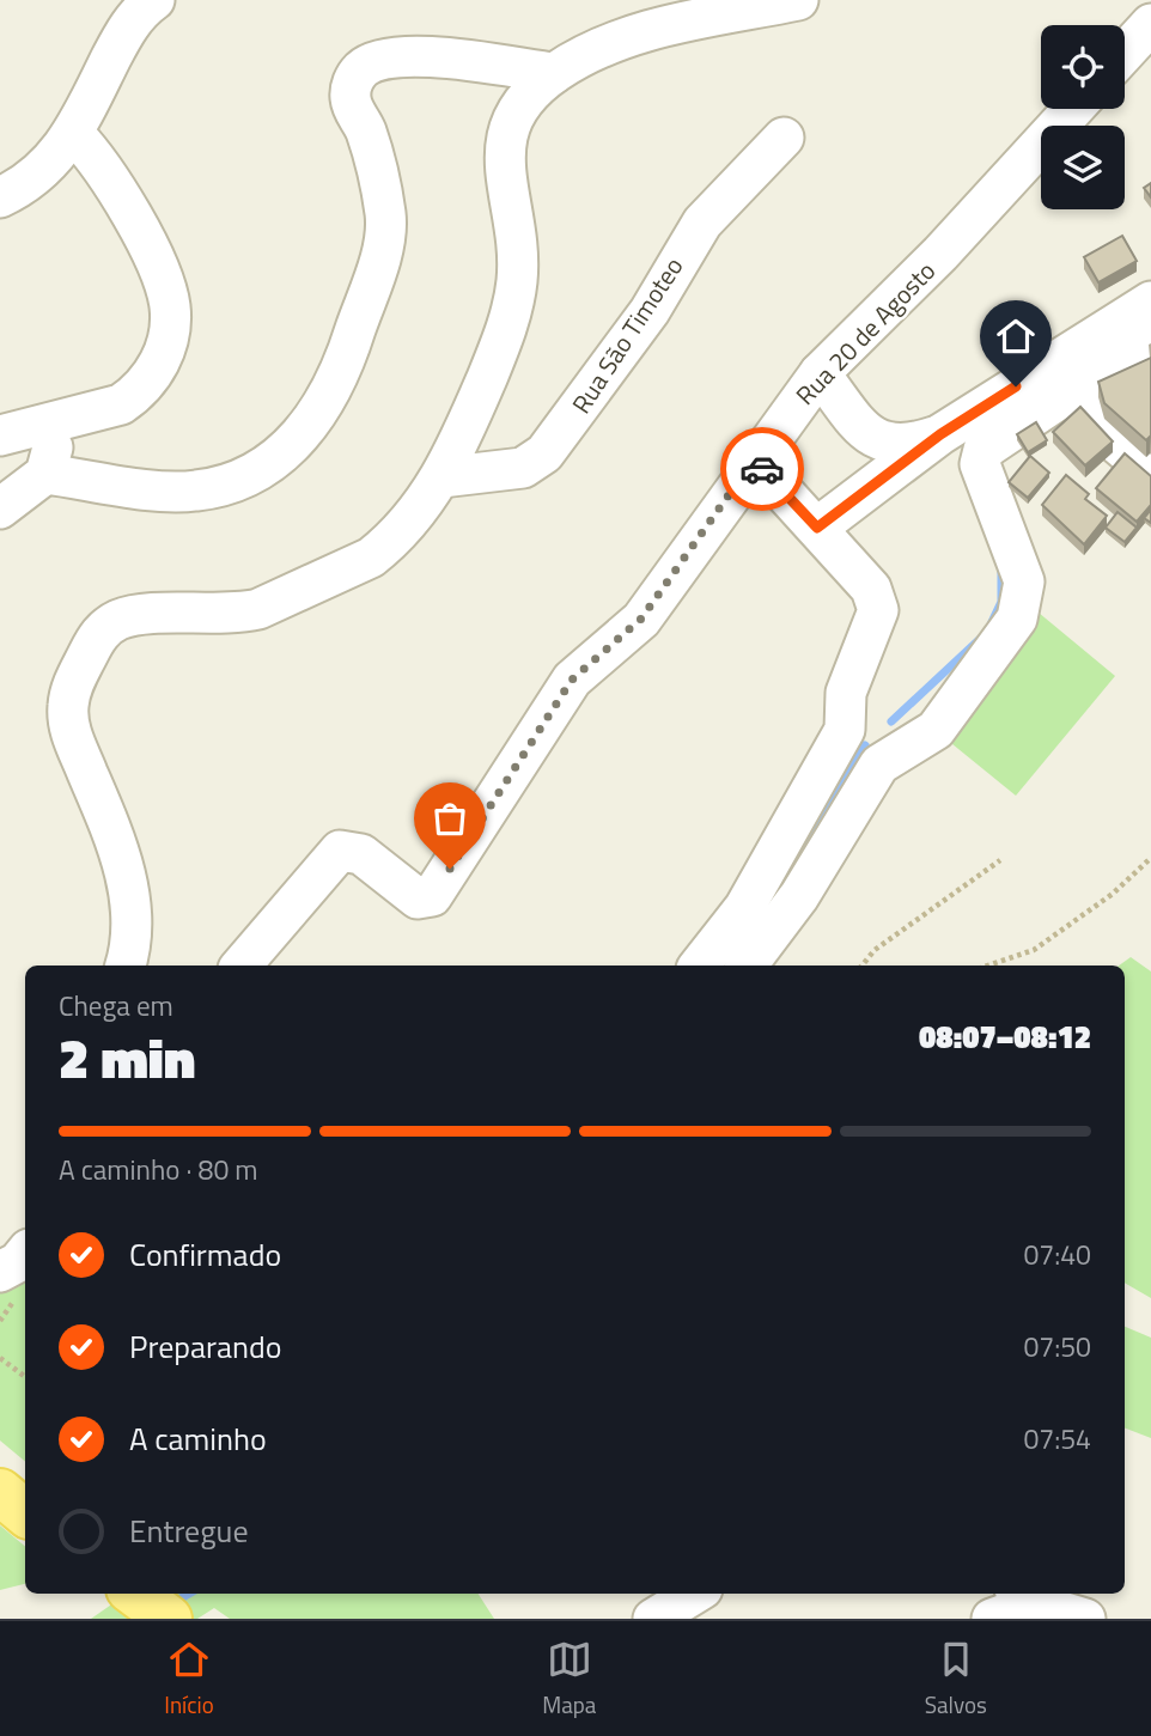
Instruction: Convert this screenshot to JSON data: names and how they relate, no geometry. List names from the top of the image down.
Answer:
{
  "streets": {
    "street": ["Rua 20 de Agosto", "Rua São Timoteo"]
  },
  "page": {
    "heading": ["2 min", "Chega em", "08:07–08:12"],
    "bar": "A caminho · 80 m",
    "list": [
      ["Confirmado", "07:40"],
      ["Preparando", "07:50"],
      ["A caminho", "07:54"],
      "Entregue"
    ],
    "tabs": ["Início", "Mapa", "Salvos"]
  }
}
